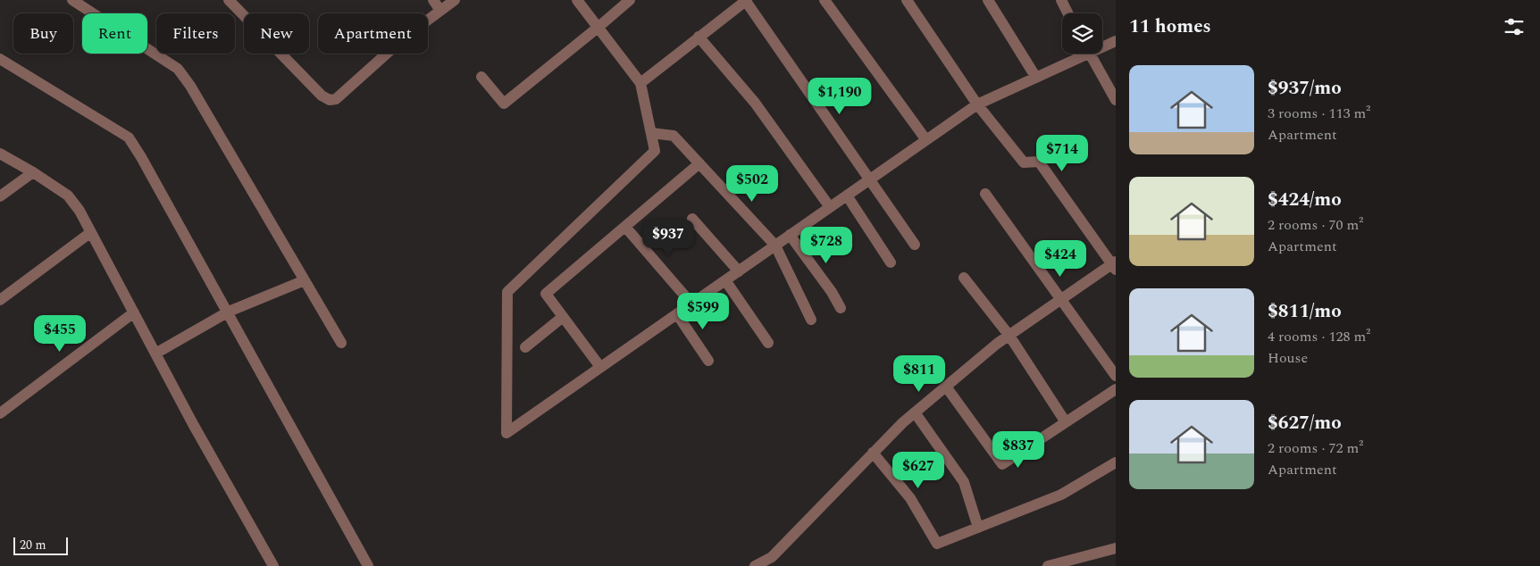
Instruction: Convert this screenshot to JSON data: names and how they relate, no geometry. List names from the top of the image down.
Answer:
{
  "scale_bar": "20 m",
  "page": {
    "heading": "11 homes",
    "chip": [
      "Buy",
      "Rent",
      "Filters",
      "New",
      "Apartment"
    ],
    "list": [
      {
        "name": "$937/mo",
        "note": "3 rooms · 113 m² · Apartment"
      },
      {
        "name": "$424/mo",
        "note": "2 rooms · 70 m² · Apartment"
      },
      {
        "name": "$811/mo",
        "note": "4 rooms · 128 m² · House"
      },
      {
        "name": "$627/mo",
        "note": "2 rooms · 72 m² · Apartment"
      }
    ],
    "price": [
      "$1,190",
      "$714",
      "$502",
      "$937",
      "$728",
      "$424",
      "$599",
      "$455",
      "$811",
      "$837",
      "$627"
    ],
    "scale": "20 m"
  }
}
